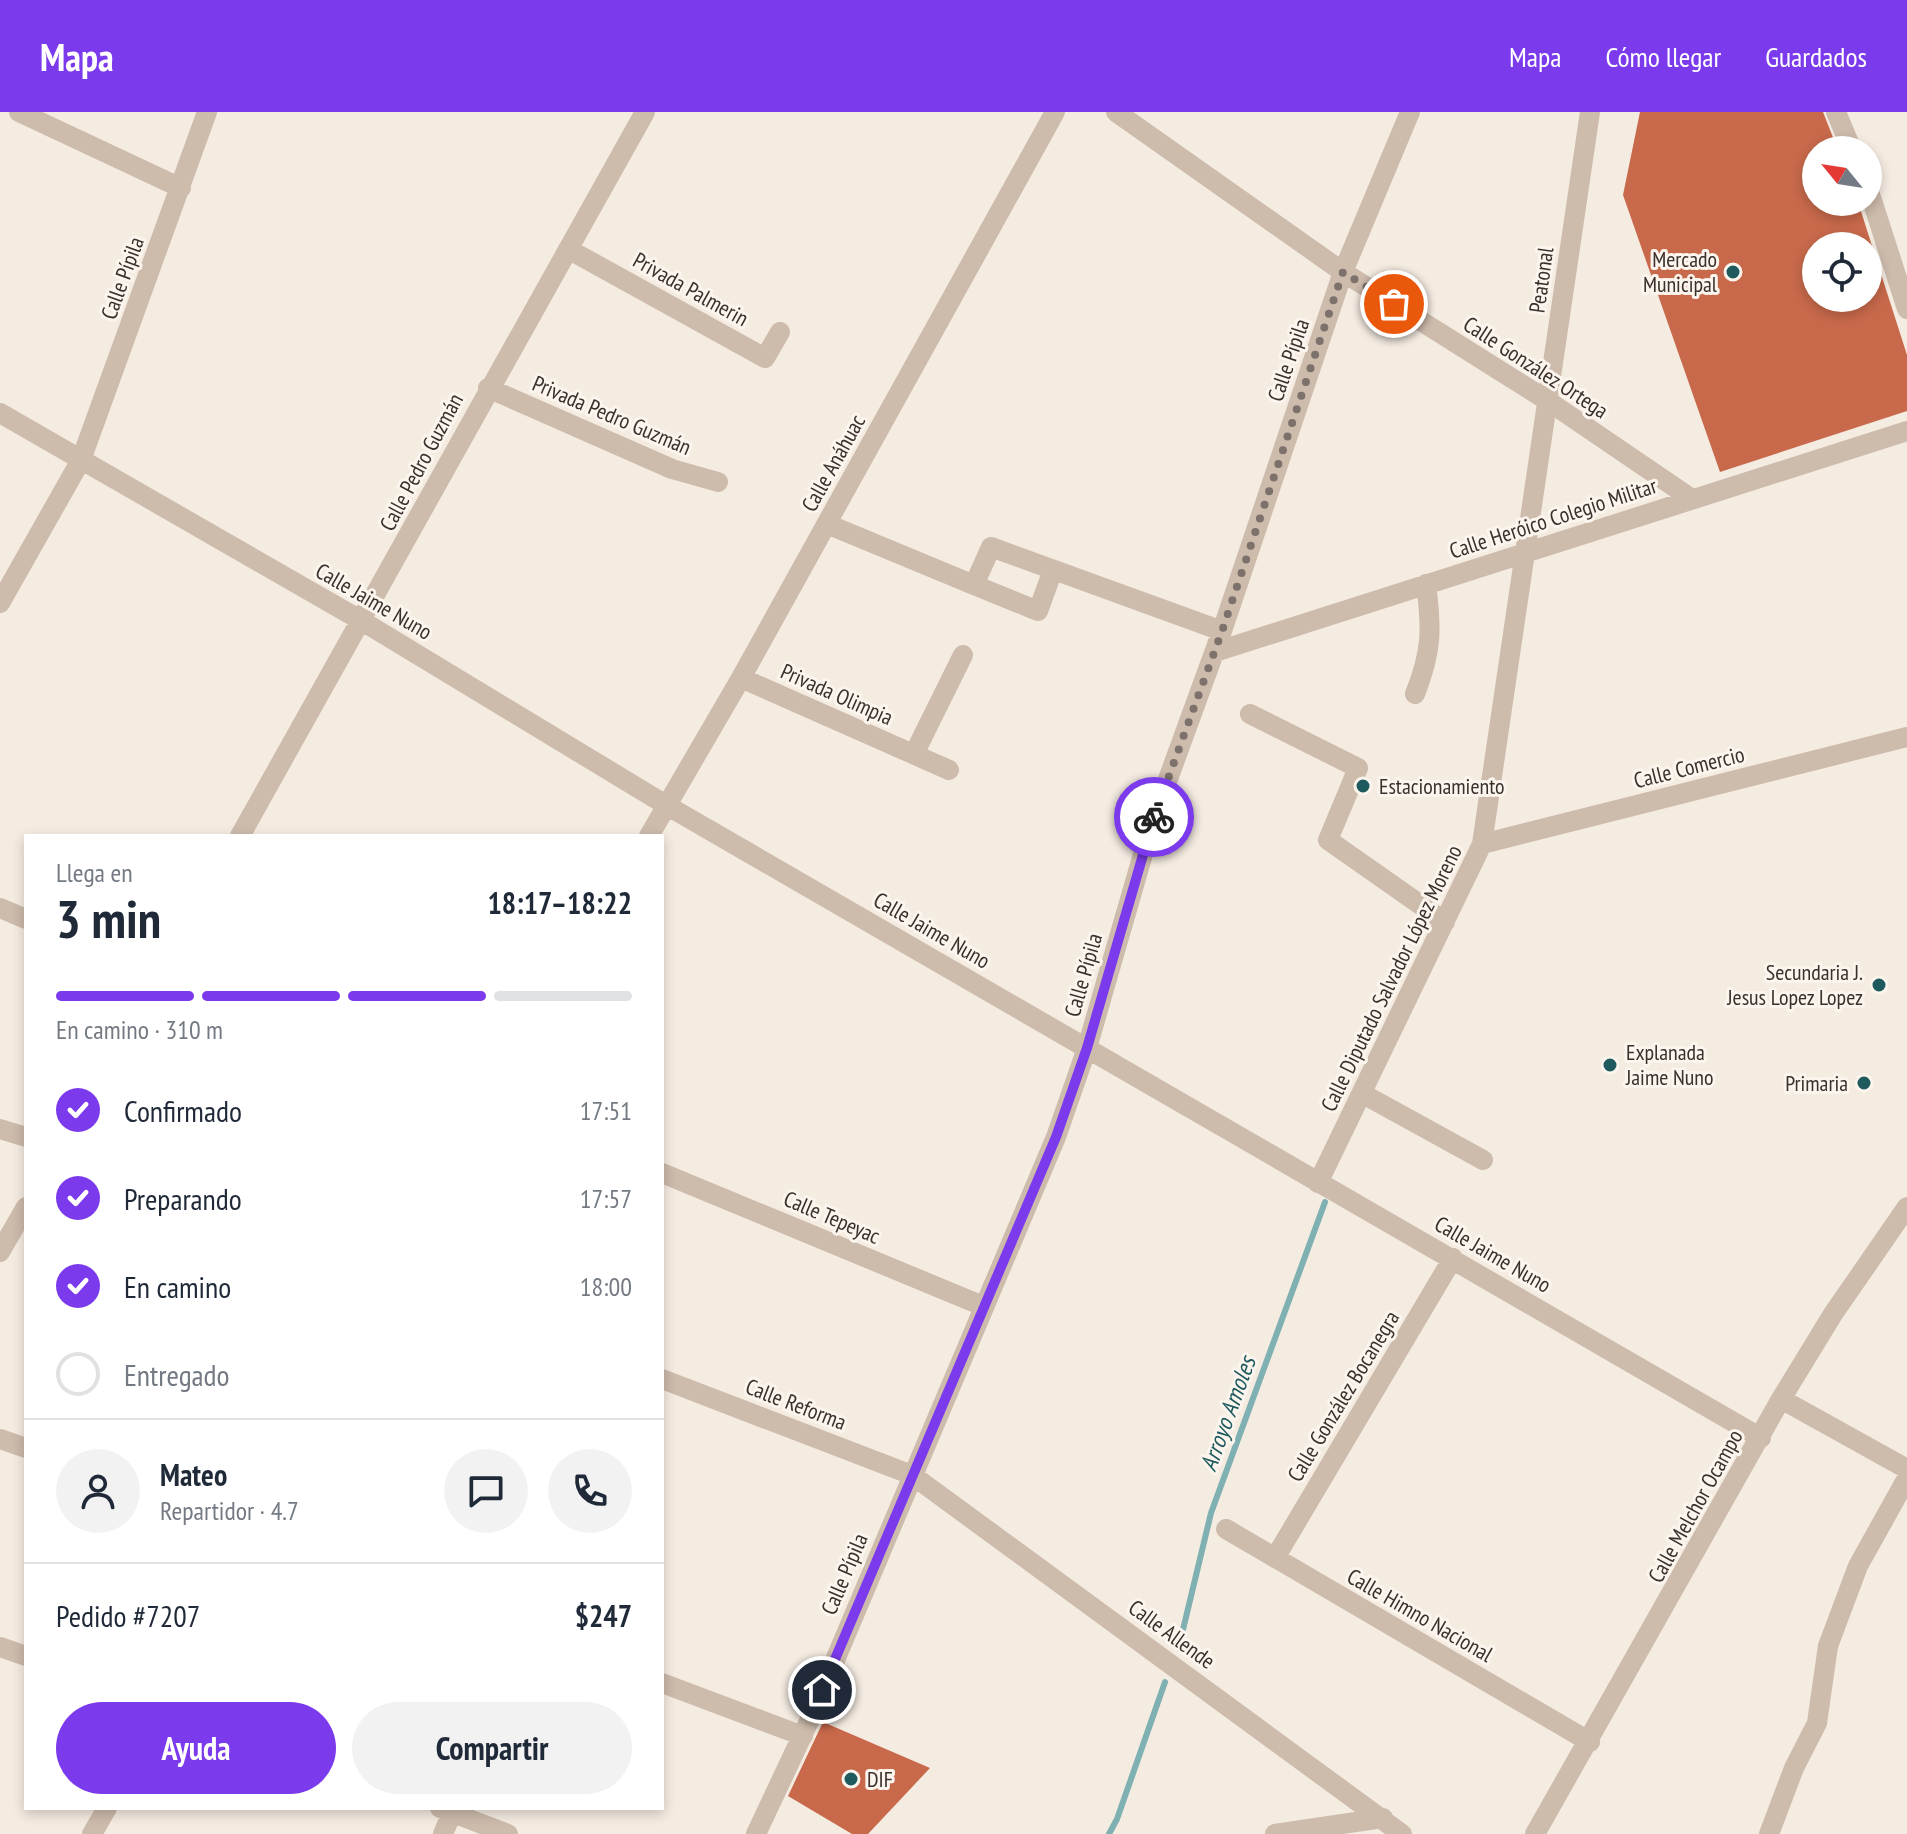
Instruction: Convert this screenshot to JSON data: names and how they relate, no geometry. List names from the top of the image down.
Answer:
{
  "streets": {
    "street": [
      "Calle Pípila",
      "Peatonal",
      "Privada Palmerin",
      "Calle González Ortega",
      "Privada Pedro Guzmán",
      "Calle Pedro Guzmán",
      "Calle Anáhuac",
      "Calle Heróico Colegio Militar",
      "Calle Jaime Nuno",
      "Privada Olimpia",
      "Calle Comercio",
      "Calle Diputado Salvador López Moreno",
      "Calle Tepeyac",
      "Calle González Bocanegra",
      "Calle Reforma",
      "Calle Melchor Ocampo",
      "Calle Himno Nacional",
      "Calle Allende"
    ]
  },
  "crossings": [
    ["Calle Pípila", "Calle González Ortega"],
    ["Calle Pípila", "Calle Heróico Colegio Militar"],
    ["Calle Pípila", "Calle Jaime Nuno"],
    ["Calle Pípila", "Calle Tepeyac"],
    ["Calle Pípila", "Calle Reforma"],
    ["Calle Pípila", "Calle Allende"],
    ["Peatonal", "Calle González Ortega"],
    ["Peatonal", "Calle Heróico Colegio Militar"],
    ["Peatonal", "Calle Diputado Salvador López Moreno"],
    ["Privada Palmerin", "Calle Pedro Guzmán"],
    ["Calle González Ortega", "Calle Heróico Colegio Militar"],
    ["Privada Pedro Guzmán", "Calle Pedro Guzmán"],
    ["Calle Pedro Guzmán", "Calle Jaime Nuno"],
    ["Calle Anáhuac", "Calle Jaime Nuno"],
    ["Calle Anáhuac", "Privada Olimpia"],
    ["Calle Heróico Colegio Militar", "Calle Diputado Salvador López Moreno"],
    ["Calle Jaime Nuno", "Calle Diputado Salvador López Moreno"],
    ["Calle Jaime Nuno", "Calle González Bocanegra"],
    ["Calle Jaime Nuno", "Calle Melchor Ocampo"],
    ["Calle Comercio", "Calle Diputado Salvador López Moreno"],
    ["Calle González Bocanegra", "Calle Himno Nacional"],
    ["Calle Reforma", "Calle Allende"],
    ["Calle Melchor Ocampo", "Calle Himno Nacional"]
  ],
  "water": ["Arroyo Amoles"],
  "places": [
    "Mercado Municipal",
    "Estacionamiento",
    "Secundaria J. Jesus Lopez Lopez",
    "Explanada Jaime Nuno",
    "Primaria",
    "DIF"
  ],
  "north": "top left",
  "page": {
    "header": "Mapa",
    "nav": ["Mapa", "Cómo llegar", "Guardados"],
    "heading": ["3 min", "Llega en", "18:17–18:22"],
    "panel": [
      "Mateo",
      "Repartidor · 4.7",
      "Pedido #7207",
      "$247"
    ],
    "bar": "En camino · 310 m",
    "list": [
      ["Confirmado", "17:51"],
      ["Preparando", "17:57"],
      ["En camino", "18:00"],
      "Entregado"
    ],
    "buttons": ["Ayuda", "Compartir"]
  }
}
